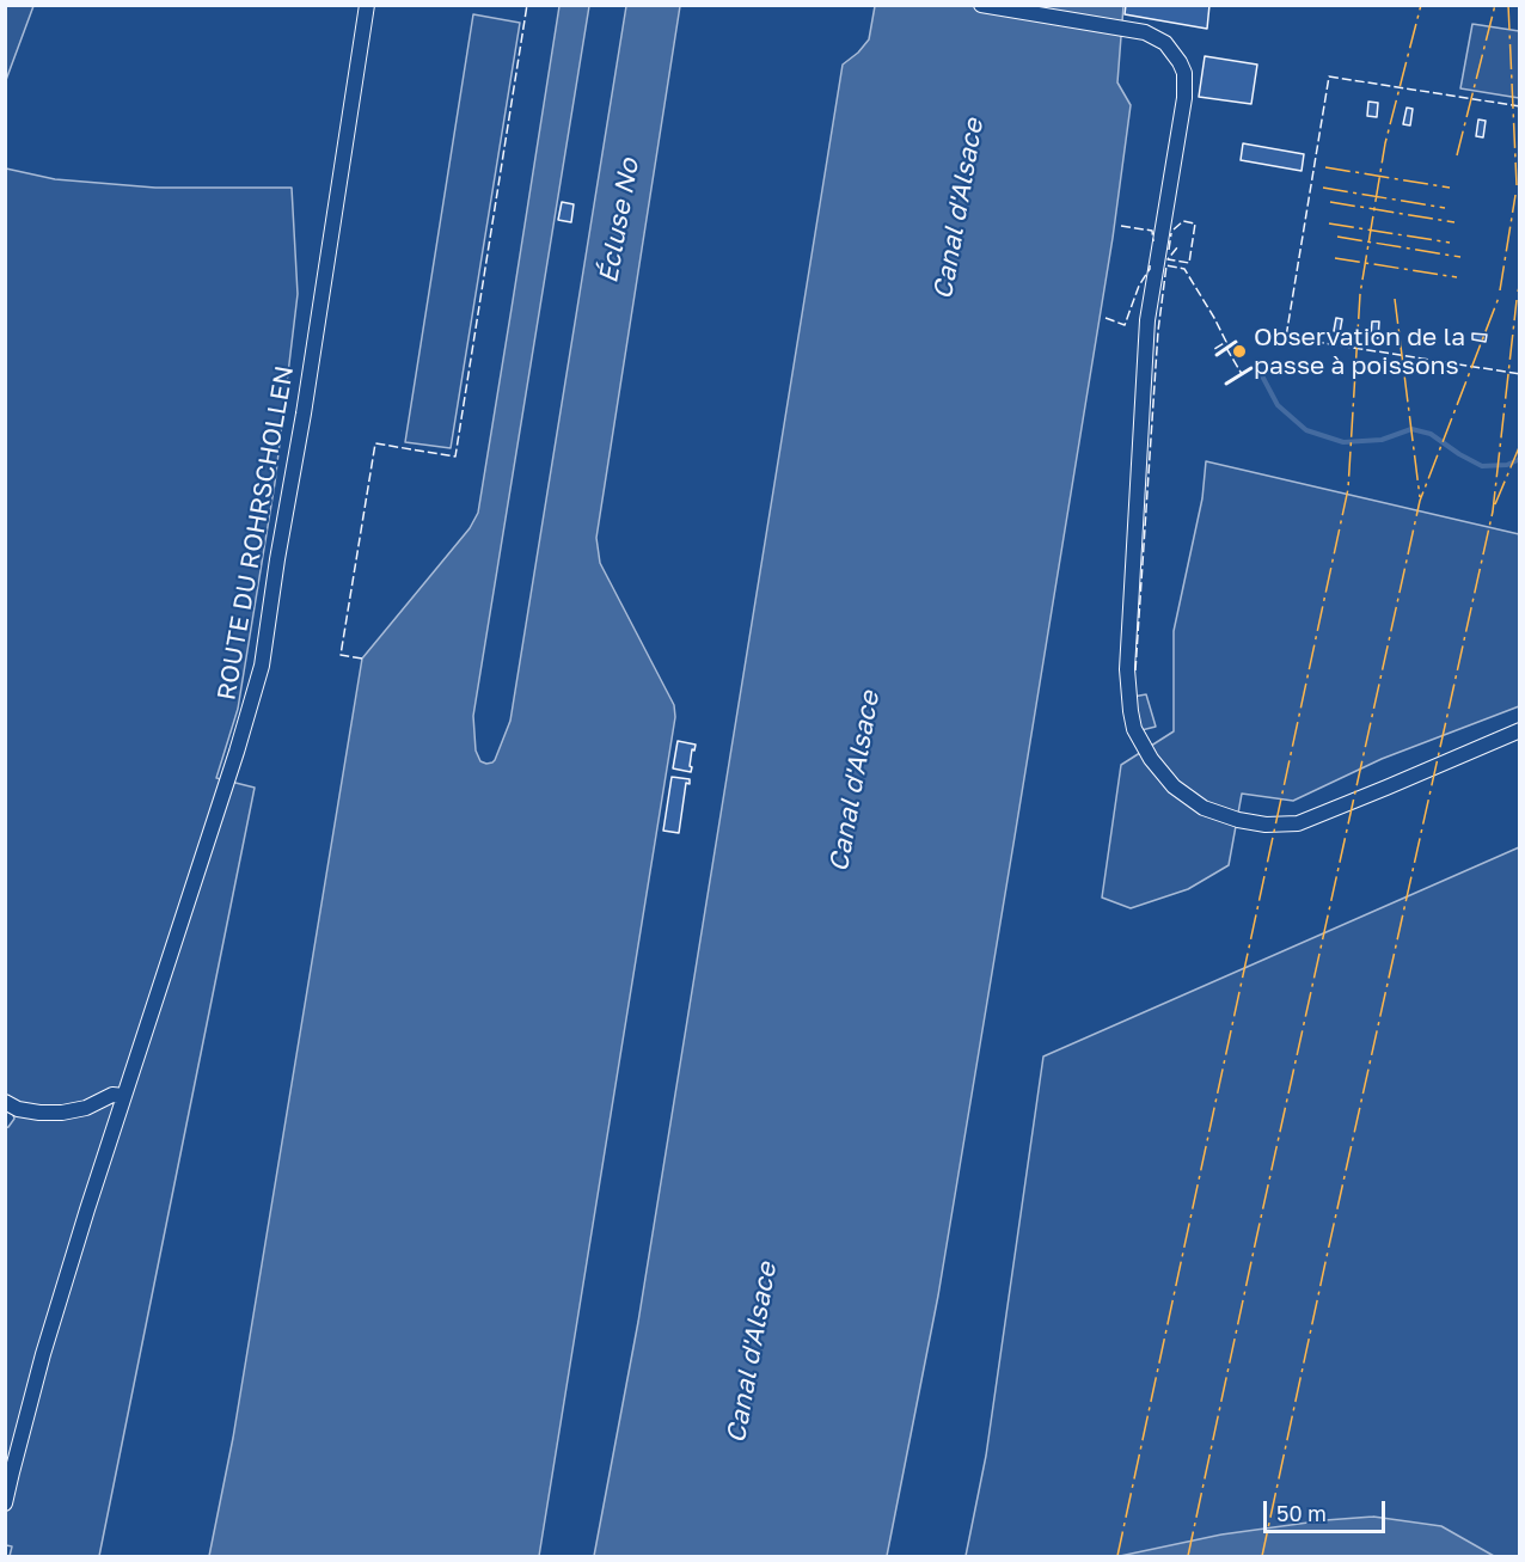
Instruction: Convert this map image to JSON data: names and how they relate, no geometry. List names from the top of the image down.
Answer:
{
  "streets": {
    "street": ["ROUTE DU ROHRSCHOLLEN"]
  },
  "water": ["Canal d'Alsace", "Écluse No"],
  "places": ["Observation de la passe à poissons"],
  "scale_bar": "50 m"
}
